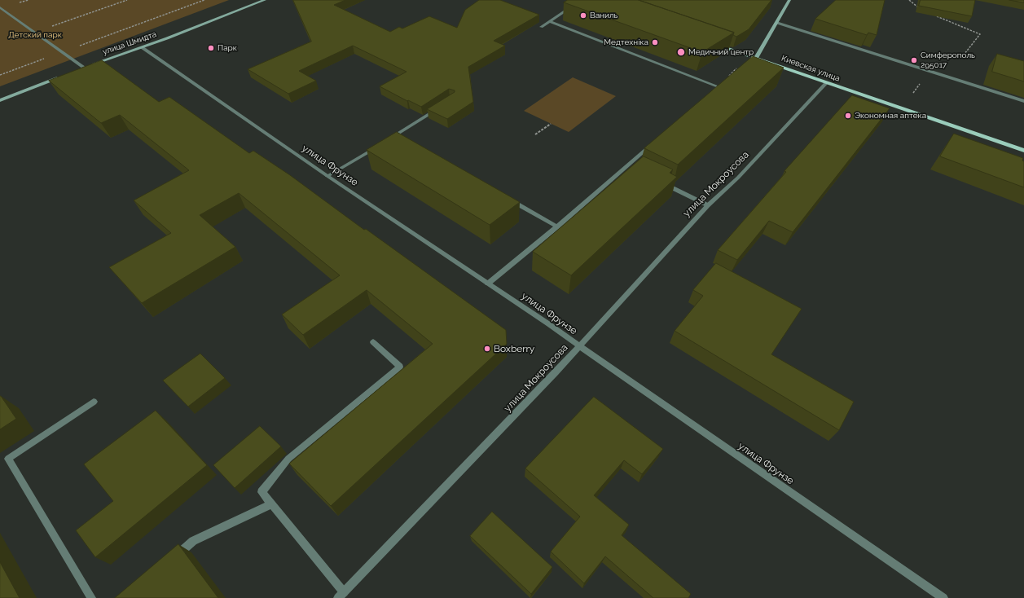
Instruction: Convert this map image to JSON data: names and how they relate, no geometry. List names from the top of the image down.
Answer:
{
  "streets": {
    "main road": ["улица Шмидта", "Киевская улица"],
    "street": ["улица Фрунзе", "улица Мокроусова"]
  },
  "crossings": [
    ["улица Шмидта", "улица Фрунзе"],
    ["Киевская улица", "улица Мокроусова"],
    ["улица Фрунзе", "улица Мокроусова"]
  ],
  "parks": ["Детский парк"],
  "places": [
    "Ваниль",
    "Медтехніка",
    "Парк",
    "Медичний центр",
    "Симферополь 295017",
    "Экономная аптека",
    "Boxberry"
  ]
}
